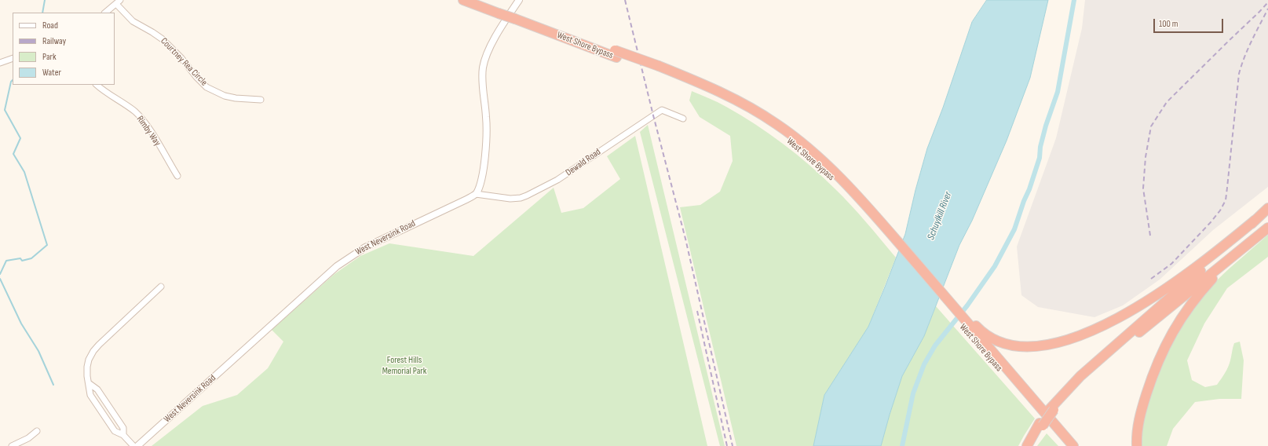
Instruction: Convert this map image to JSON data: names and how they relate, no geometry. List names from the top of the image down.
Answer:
{
  "streets": {
    "highway": ["West Shore Bypass"],
    "street": [
      "Courtney Rea Circle",
      "Rimby Way",
      "Dewald Road",
      "West Neversink Road"
    ]
  },
  "crossings": [
    ["Dewald Road", "West Neversink Road"]
  ],
  "water": ["Schuylkill River"],
  "parks": ["Forest Hills Memorial Park"],
  "legend": [
    "Road",
    "Railway",
    "Park",
    "Water"
  ],
  "scale_bar": "100 m"
}
